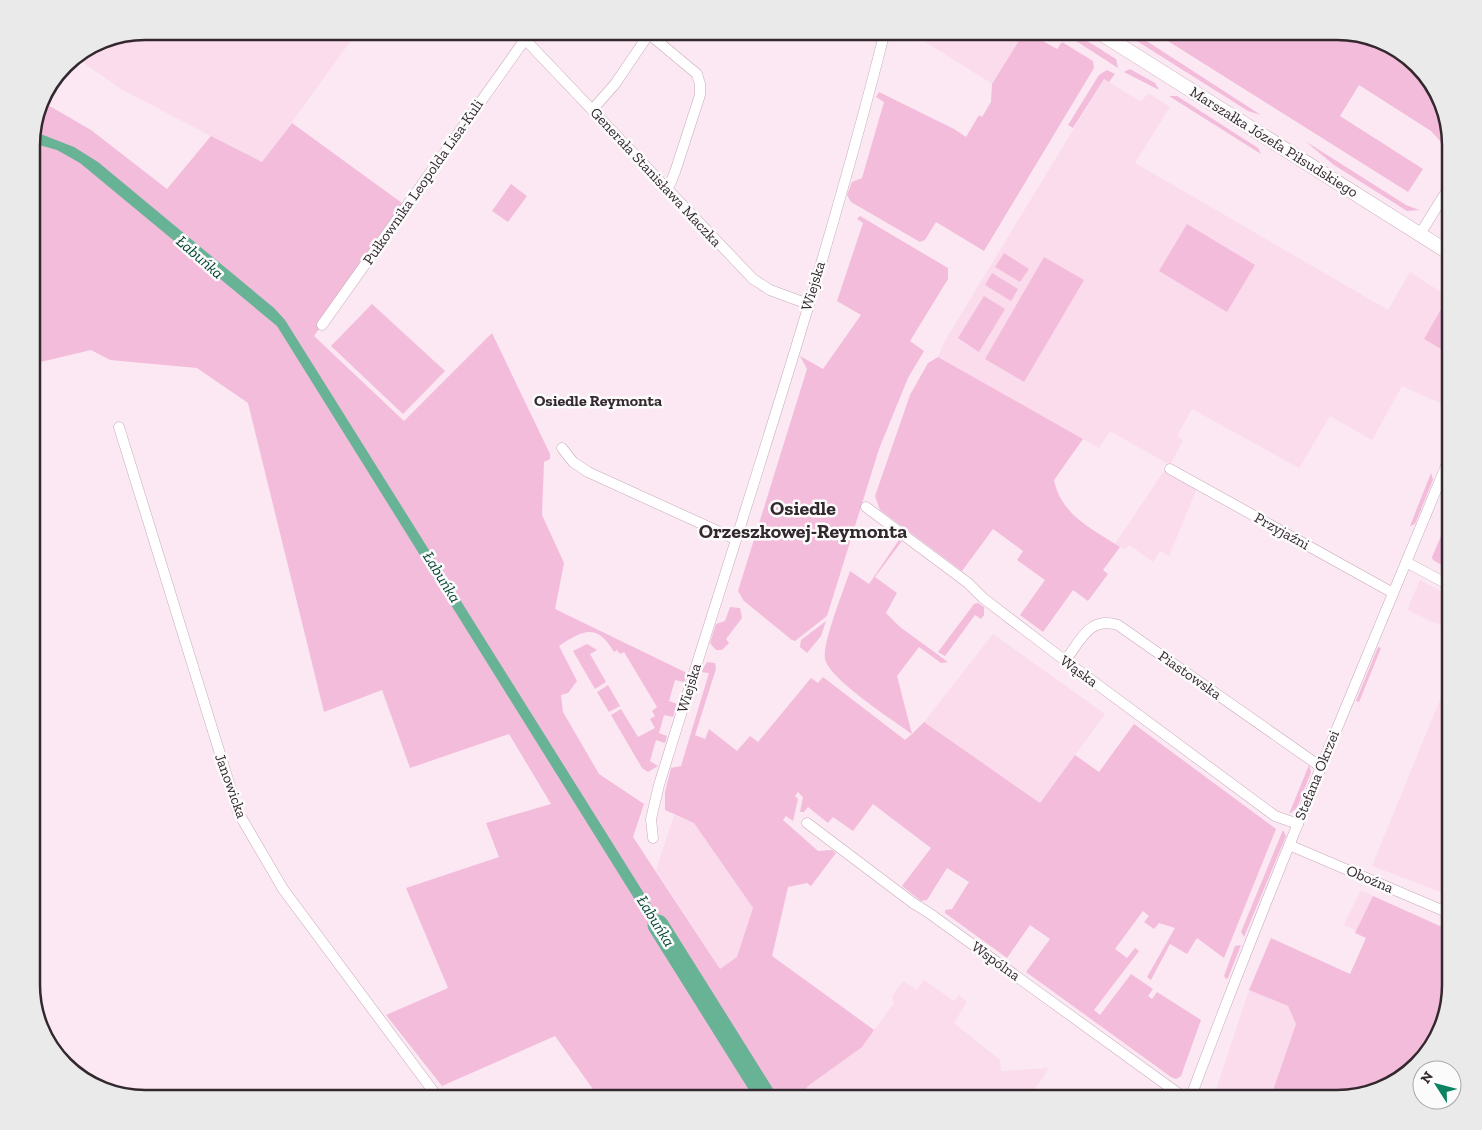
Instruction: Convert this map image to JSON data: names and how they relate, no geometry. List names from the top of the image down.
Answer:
{
  "streets": {
    "street": [
      "Marszałka Józefa Piłsudskiego",
      "Generała Stanisława Maczka",
      "Pułkownika Leopolda Lisa-Kuli",
      "Wiejska",
      "Przyjaźni",
      "Wąska",
      "Piastowska",
      "Stefana Okrzei",
      "Janowicka",
      "Oboźna",
      "Wspólna"
    ]
  },
  "crossings": [
    ["Generała Stanisława Maczka", "Wiejska"],
    ["Przyjaźni", "Stefana Okrzei"],
    ["Wąska", "Piastowska"],
    ["Wąska", "Stefana Okrzei"],
    ["Piastowska", "Stefana Okrzei"],
    ["Stefana Okrzei", "Oboźna"]
  ],
  "districts": ["Osiedle Reymonta", "Osiedle Orzeszkowej-Reymonta"],
  "water": ["Łabuńka"],
  "north": "top left"
}
